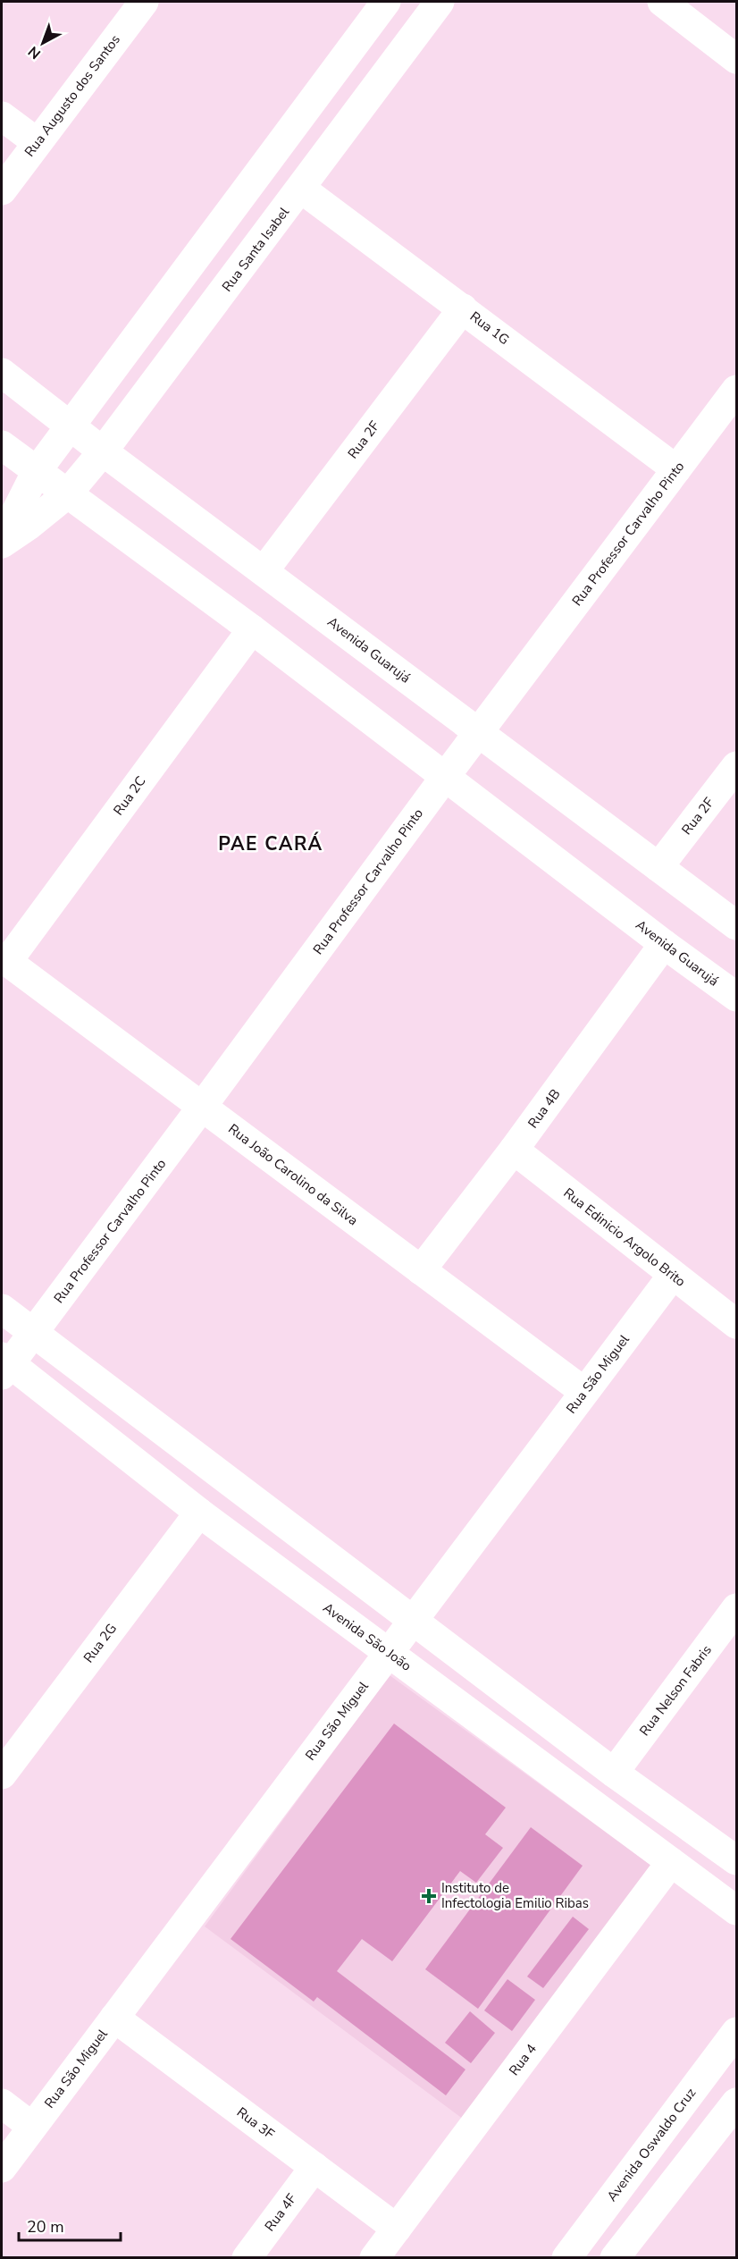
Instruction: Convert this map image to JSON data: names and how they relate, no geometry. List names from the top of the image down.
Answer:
{
  "streets": {
    "street": [
      "Rua Augusto dos Santos",
      "Rua Santa Isabel",
      "Rua 1G",
      "Rua 2F",
      "Rua Professor Carvalho Pinto",
      "Avenida Guarujá",
      "Rua 2C",
      "Rua 4B",
      "Rua João Carolino da Silva",
      "Rua Edinicio Argolo Brito",
      "Rua São Miguel",
      "Avenida São João",
      "Rua 2G",
      "Rua Nelson Fabris",
      "Rua 4",
      "Rua 3F",
      "Avenida Oswaldo Cruz",
      "Rua 4F"
    ]
  },
  "crossings": [
    ["Rua Santa Isabel", "Rua 1G"],
    ["Rua Santa Isabel", "Avenida Guarujá"],
    ["Rua 1G", "Rua 2F"],
    ["Rua 1G", "Rua Professor Carvalho Pinto"],
    ["Rua 2F", "Avenida Guarujá"],
    ["Rua Professor Carvalho Pinto", "Avenida Guarujá"],
    ["Rua Professor Carvalho Pinto", "Rua João Carolino da Silva"],
    ["Rua Professor Carvalho Pinto", "Avenida São João"],
    ["Avenida Guarujá", "Rua 2C"],
    ["Avenida Guarujá", "Rua 4B"],
    ["Rua 2C", "Rua João Carolino da Silva"],
    ["Rua 4B", "Rua João Carolino da Silva"],
    ["Rua 4B", "Rua Edinicio Argolo Brito"],
    ["Rua João Carolino da Silva", "Rua São Miguel"],
    ["Rua Edinicio Argolo Brito", "Rua São Miguel"],
    ["Rua São Miguel", "Avenida São João"],
    ["Rua São Miguel", "Rua 3F"],
    ["Avenida São João", "Rua 2G"],
    ["Avenida São João", "Rua 4"],
    ["Rua 4", "Rua 3F"],
    ["Rua 3F", "Rua 4F"]
  ],
  "districts": ["PAE CARÁ"],
  "places": {
    "health": ["Instituto de Infectologia Emilio Ribas"]
  },
  "scale_bar": "20 m",
  "north": "bottom left"
}
